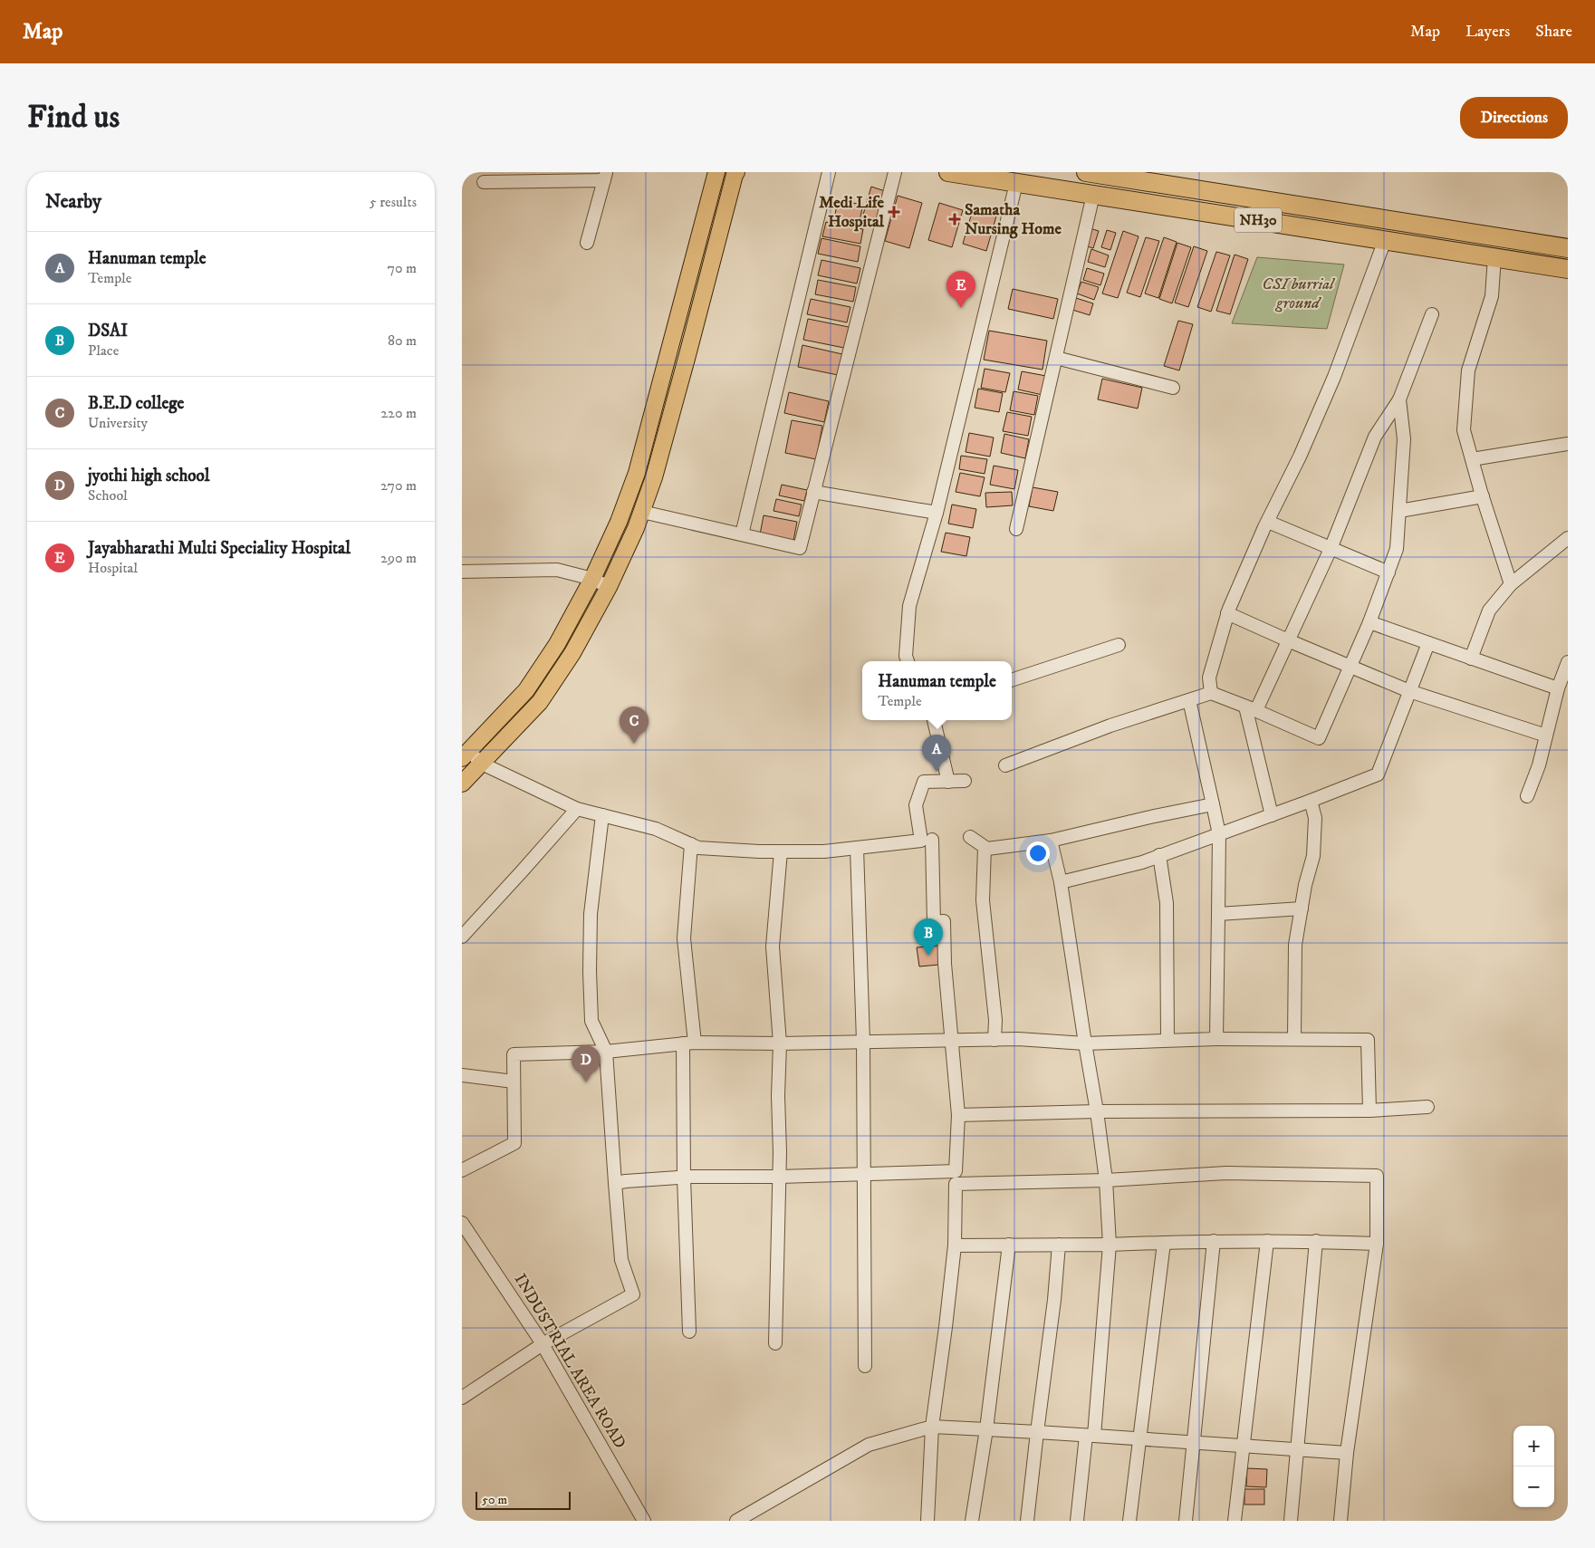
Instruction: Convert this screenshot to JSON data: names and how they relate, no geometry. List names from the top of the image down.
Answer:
{
  "streets": {
    "highway": ["NH30"],
    "street": ["INDUSTRIAL AREA ROAD"]
  },
  "parks": ["CSI burrial ground"],
  "places": {
    "health": ["Medi Life Hospital", "Samatha Nursing Home"]
  },
  "scale_bar": "50 m",
  "page": {
    "header": "Map",
    "nav": ["Map", "Layers", "Share"],
    "buttons": "Directions",
    "title": "Find us",
    "heading": ["Nearby", "5 results"],
    "list": [
      {
        "mark": "A",
        "name": "Hanuman temple",
        "note": "Temple",
        "value": "70 m"
      },
      {
        "mark": "B",
        "name": "DSAI",
        "note": "Place",
        "value": "80 m"
      },
      {
        "mark": "C",
        "name": "B.E.D college",
        "note": "University",
        "value": "220 m"
      },
      {
        "mark": "D",
        "name": "jyothi high school",
        "note": "School",
        "value": "270 m"
      },
      {
        "mark": "E",
        "name": "Jayabharathi Multi Speciality Hospital",
        "note": "Hospital",
        "value": "290 m"
      }
    ],
    "pins": [
      "E",
      "C",
      "A",
      "B",
      "D"
    ],
    "popup": ["Hanuman temple", "Temple"],
    "map_buttons": ["+", "−"],
    "scale": "50 m"
  }
}
